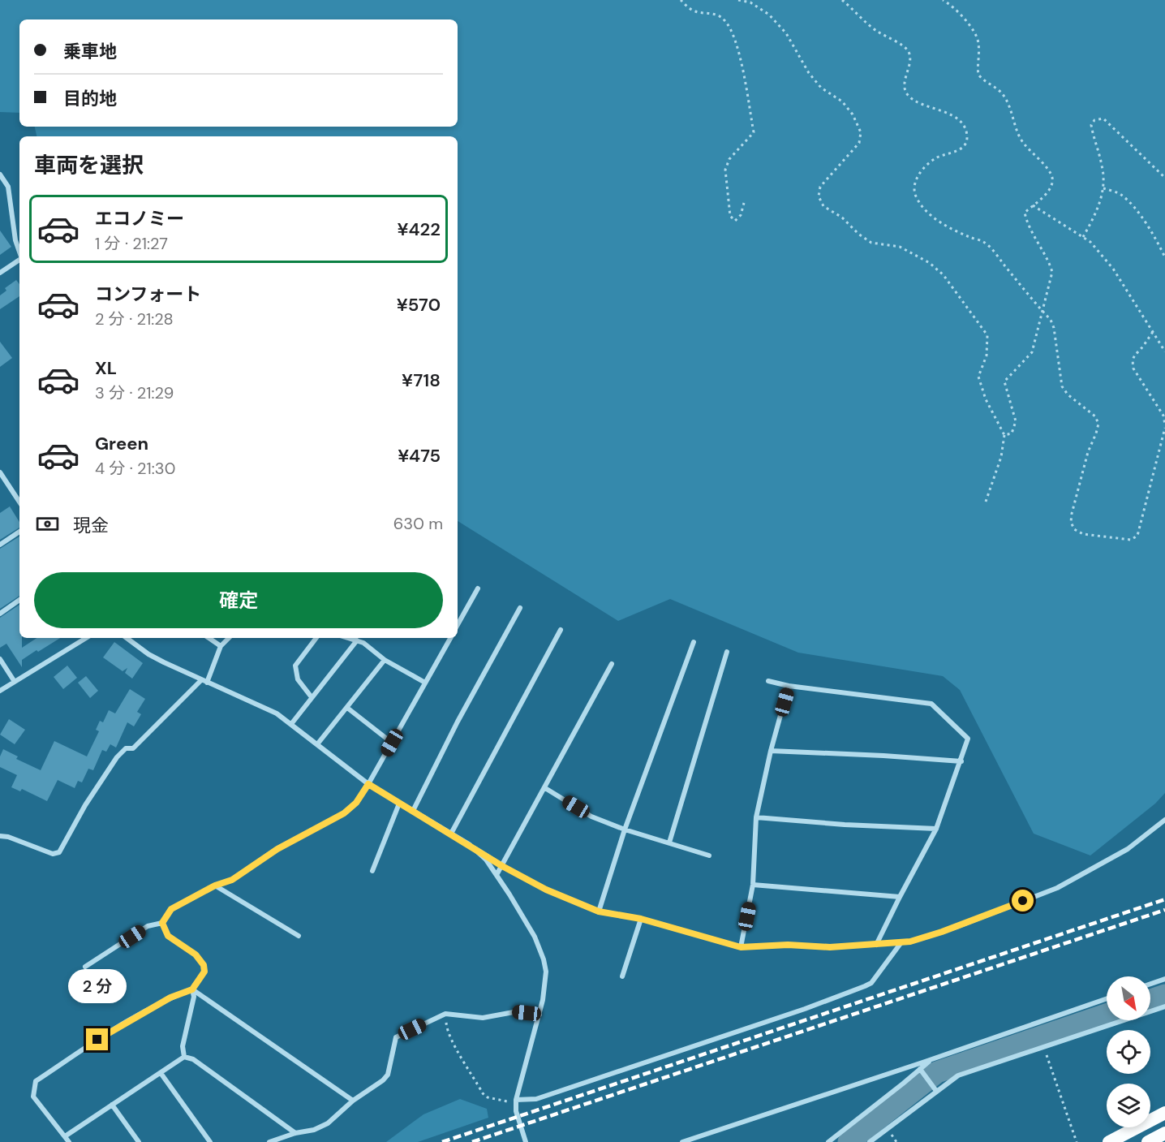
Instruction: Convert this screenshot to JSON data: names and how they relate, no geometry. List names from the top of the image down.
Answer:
{
  "north": "bottom right",
  "page": {
    "banner": ["乗車地", "目的地"],
    "heading": "車両を選択",
    "list": [
      {
        "name": "エコノミー",
        "note": "1 分 · 21:27",
        "value": "¥422"
      },
      {
        "name": "コンフォート",
        "note": "2 分 · 21:28",
        "value": "¥570"
      },
      {
        "name": "XL",
        "note": "3 分 · 21:29",
        "value": "¥718"
      },
      {
        "name": "Green",
        "note": "4 分 · 21:30",
        "value": "¥475"
      }
    ],
    "pay": ["現金", "630 m"],
    "buttons": "確定",
    "bubble": "2 分"
  }
}
